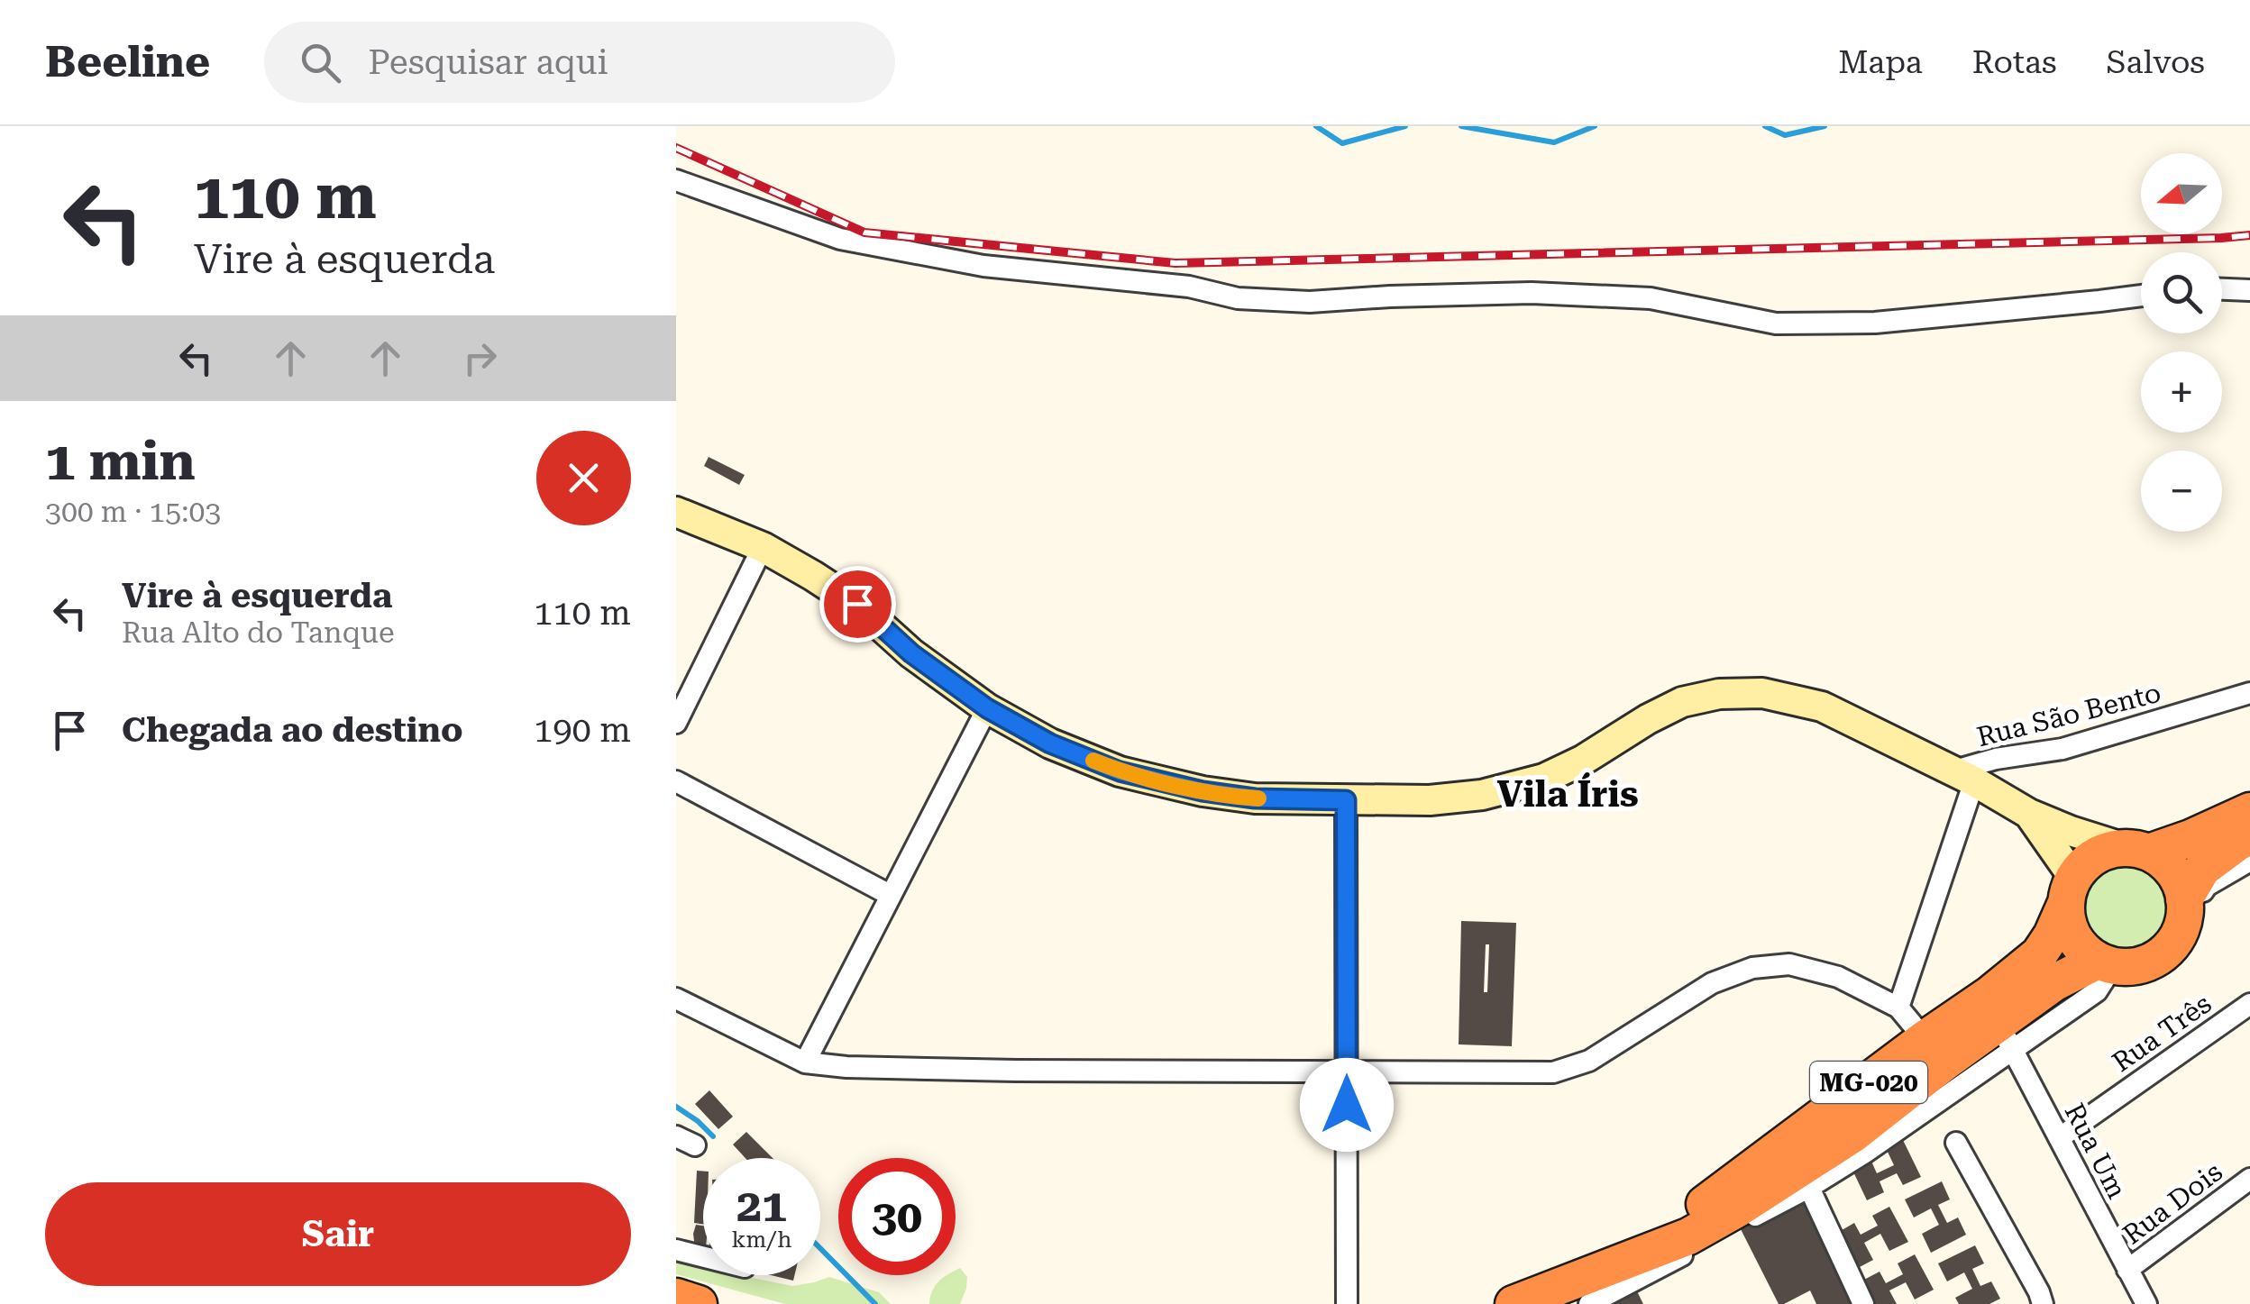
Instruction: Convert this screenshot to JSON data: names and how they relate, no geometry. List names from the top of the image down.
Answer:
{
  "streets": {
    "highway": ["MG-020"],
    "street": [
      "Rua São Bento",
      "Rua Três",
      "Rua Um",
      "Rua Dois"
    ]
  },
  "crossings": [
    ["Rua Três", "Rua Um"],
    ["MG-020", "Rua Um"],
    ["Rua Um", "Rua Dois"]
  ],
  "districts": ["Vila Íris"],
  "north": "left",
  "page": {
    "header": "Beeline",
    "search": "Pesquisar aqui",
    "nav": ["Mapa", "Rotas", "Salvos"],
    "turn": ["110 m", "Vire à esquerda"],
    "map_buttons": ["+", "−"],
    "heading": ["1 min", "300 m · 15:03"],
    "list": [
      {
        "name": "Vire à esquerda",
        "note": "Rua Alto do Tanque",
        "value": "110 m"
      },
      {
        "name": "Chegada ao destino",
        "value": "190 m"
      }
    ],
    "speed": "21 km/h",
    "limit": "30",
    "buttons": "Sair"
  }
}
